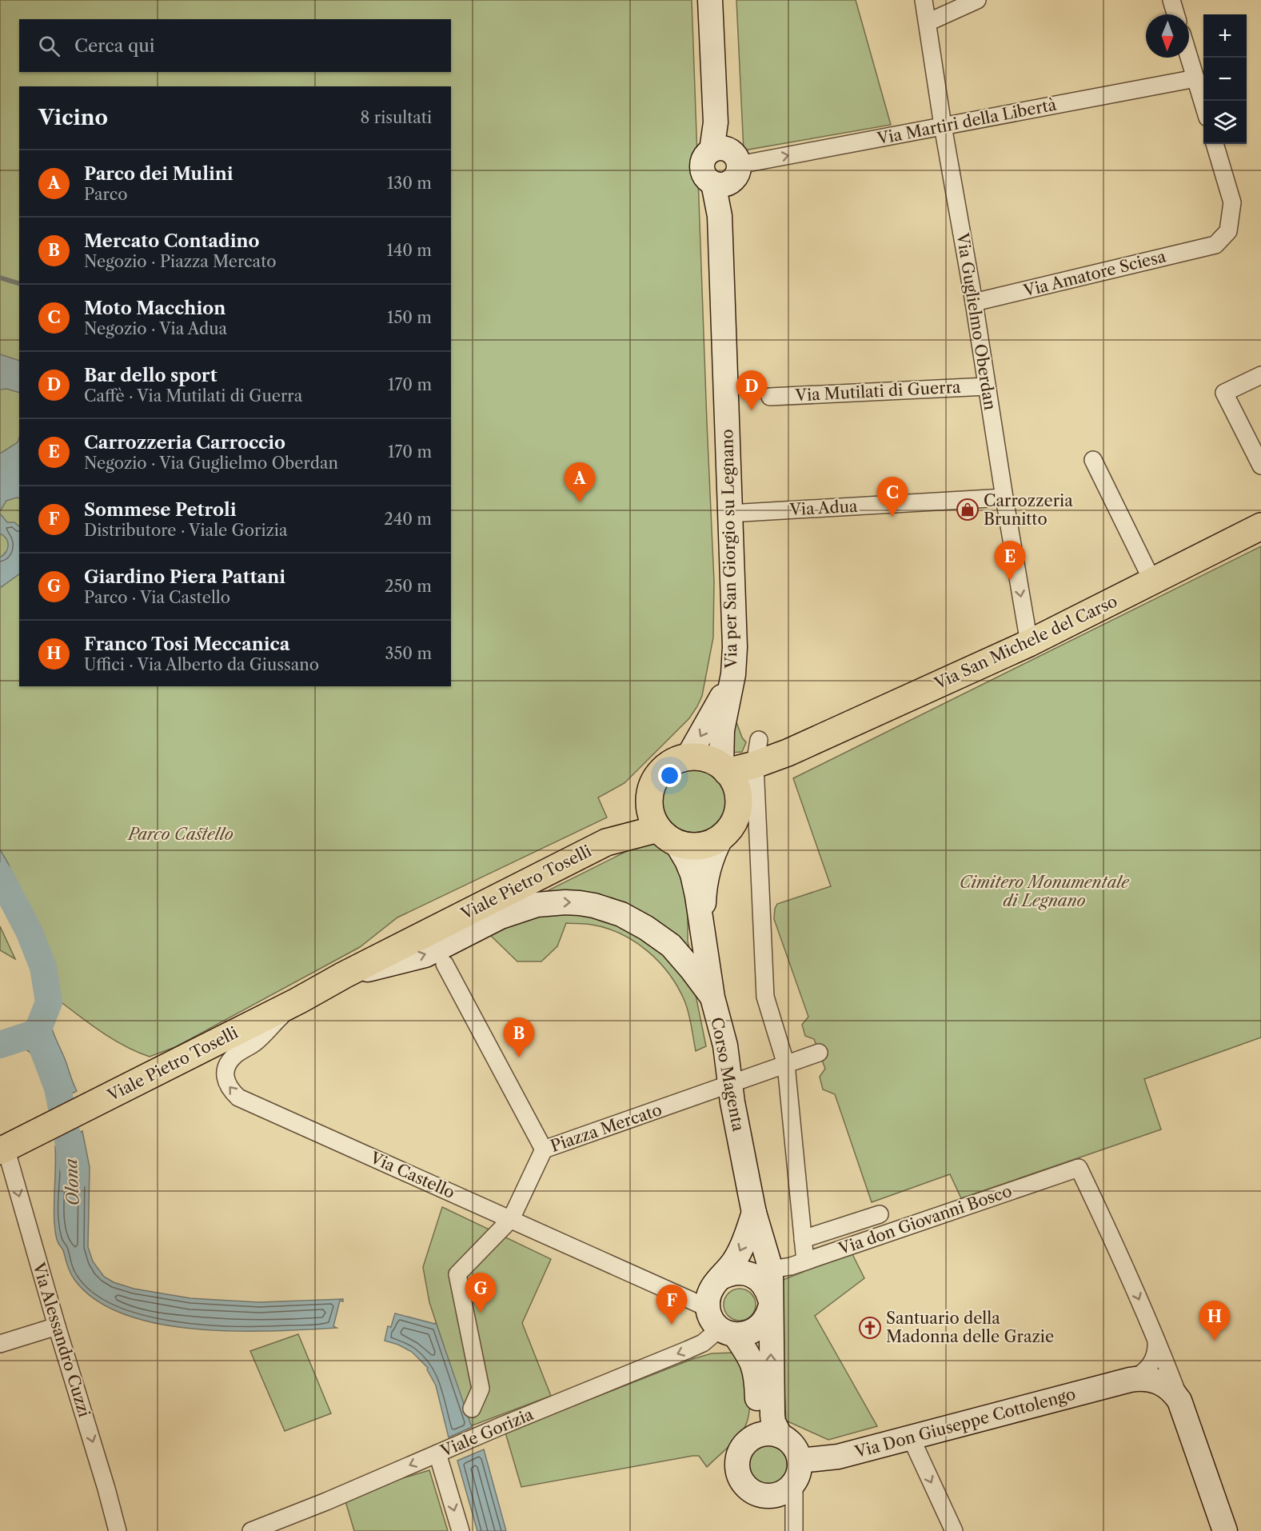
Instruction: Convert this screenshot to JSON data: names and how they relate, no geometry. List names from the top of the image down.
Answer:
{
  "streets": {
    "main road": ["Via San Michele del Carso", "Viale Pietro Toselli"],
    "street": [
      "Via Martiri della Libertà",
      "Via Amatore Sciesa",
      "Via Guglielmo Oberdan",
      "Via Mutilati di Guerra",
      "Via Adua",
      "Via per San Giorgio su Legnano",
      "Corso Magenta",
      "Piazza Mercato",
      "Via Castello",
      "Via don Giovanni Bosco",
      "Via Alessandro Cuzzi",
      "Via Don Giuseppe Cottolengo",
      "Viale Gorizia"
    ]
  },
  "crossings": [
    ["Via Martiri della Libertà", "Via Guglielmo Oberdan"],
    ["Via Martiri della Libertà", "Via per San Giorgio su Legnano"],
    ["Via Amatore Sciesa", "Via Guglielmo Oberdan"],
    ["Via Guglielmo Oberdan", "Via Mutilati di Guerra"],
    ["Via Guglielmo Oberdan", "Via Adua"],
    ["Via Guglielmo Oberdan", "Via San Michele del Carso"],
    ["Via Adua", "Via per San Giorgio su Legnano"],
    ["Viale Pietro Toselli", "Corso Magenta"],
    ["Viale Pietro Toselli", "Via Castello"],
    ["Viale Pietro Toselli", "Via Alessandro Cuzzi"],
    ["Corso Magenta", "Piazza Mercato"],
    ["Corso Magenta", "Via Castello"],
    ["Corso Magenta", "Via don Giovanni Bosco"],
    ["Corso Magenta", "Via Don Giuseppe Cottolengo"],
    ["Corso Magenta", "Viale Gorizia"],
    ["Via Castello", "Viale Gorizia"]
  ],
  "one_way": ["Via Martiri della Libertà", "Via Alessandro Cuzzi", "Viale Gorizia"],
  "water": ["Olona"],
  "parks": ["Parco Castello", "Cimitero Monumentale di Legnano"],
  "places": {
    "shop": ["Carrozzeria Brunitto"],
    "church": ["Santuario della Madonna delle Grazie"]
  },
  "north": "bottom",
  "page": {
    "map_buttons": ["+", "−"],
    "search": "Cerca qui",
    "heading": ["Vicino", "8 risultati"],
    "list": [
      {
        "mark": "A",
        "name": "Parco dei Mulini",
        "note": "Parco",
        "value": "130 m"
      },
      {
        "mark": "B",
        "name": "Mercato Contadino",
        "note": "Negozio · Piazza Mercato",
        "value": "140 m"
      },
      {
        "mark": "C",
        "name": "Moto Macchion",
        "note": "Negozio · Via Adua",
        "value": "150 m"
      },
      {
        "mark": "D",
        "name": "Bar dello sport",
        "note": "Caffè · Via Mutilati di Guerra",
        "value": "170 m"
      },
      {
        "mark": "E",
        "name": "Carrozzeria Carroccio",
        "note": "Negozio · Via Guglielmo Oberdan",
        "value": "170 m"
      },
      {
        "mark": "F",
        "name": "Sommese Petroli",
        "note": "Distributore · Viale Gorizia",
        "value": "240 m"
      },
      {
        "mark": "G",
        "name": "Giardino Piera Pattani",
        "note": "Parco · Via Castello",
        "value": "250 m"
      },
      {
        "mark": "H",
        "name": "Franco Tosi Meccanica",
        "note": "Uffici · Via Alberto da Giussano",
        "value": "350 m"
      }
    ],
    "pins": [
      "D",
      "A",
      "C",
      "E",
      "B",
      "G",
      "F",
      "H"
    ]
  }
}
